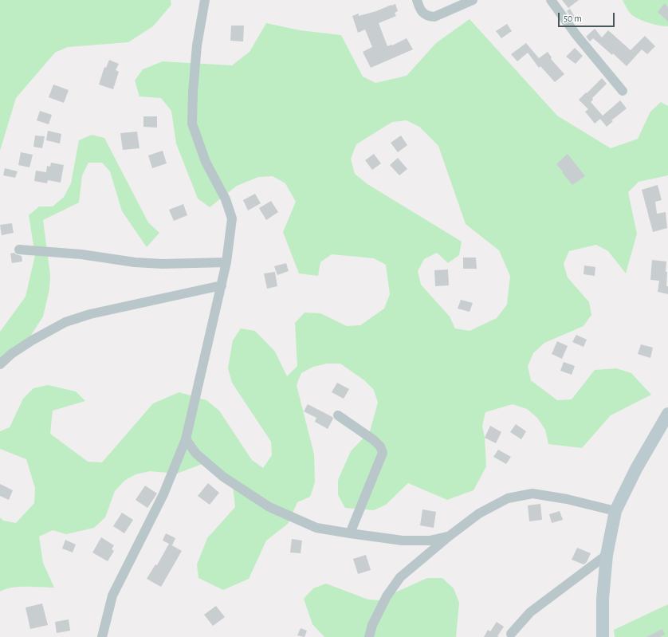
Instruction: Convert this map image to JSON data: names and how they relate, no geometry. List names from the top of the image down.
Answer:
{
  "scale_bar": "50 m"
}
